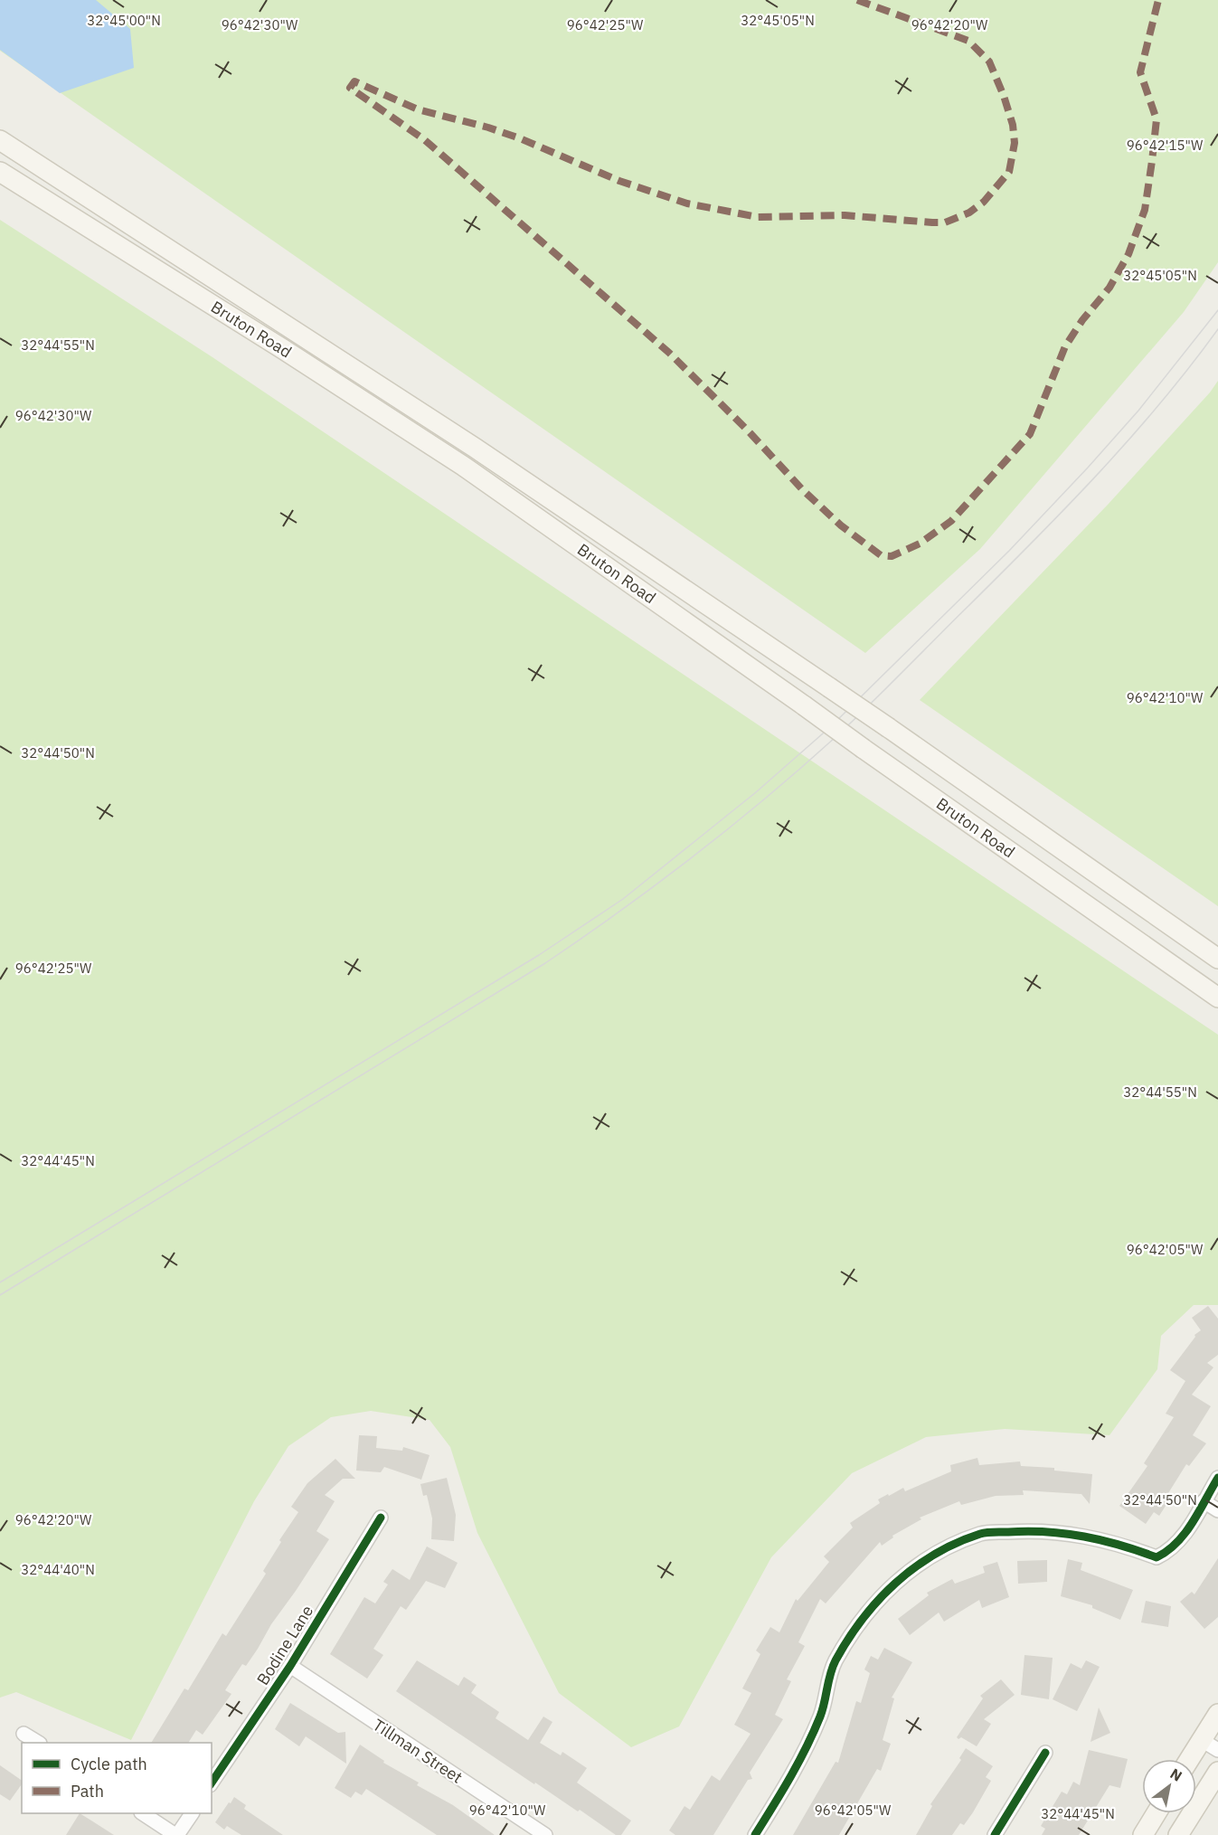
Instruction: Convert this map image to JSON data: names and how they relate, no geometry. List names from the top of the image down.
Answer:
{
  "streets": {
    "main road": ["Bruton Road"],
    "street": ["Bodine Lane", "Tillman Street"]
  },
  "crossings": [
    ["Bodine Lane", "Tillman Street"]
  ],
  "legend": ["Cycle path", "Path"],
  "north": "top right",
  "coordinates": [
    "32°45'00\"N",
    "32°45'05\"N",
    "96°42'30\"W",
    "96°42'25\"W",
    "96°42'20\"W",
    "96°42'15\"W",
    "32°44'55\"N",
    "96°42'10\"W",
    "32°44'50\"N",
    "32°44'45\"N",
    "96°42'05\"W",
    "32°44'40\"N"
  ]
}
